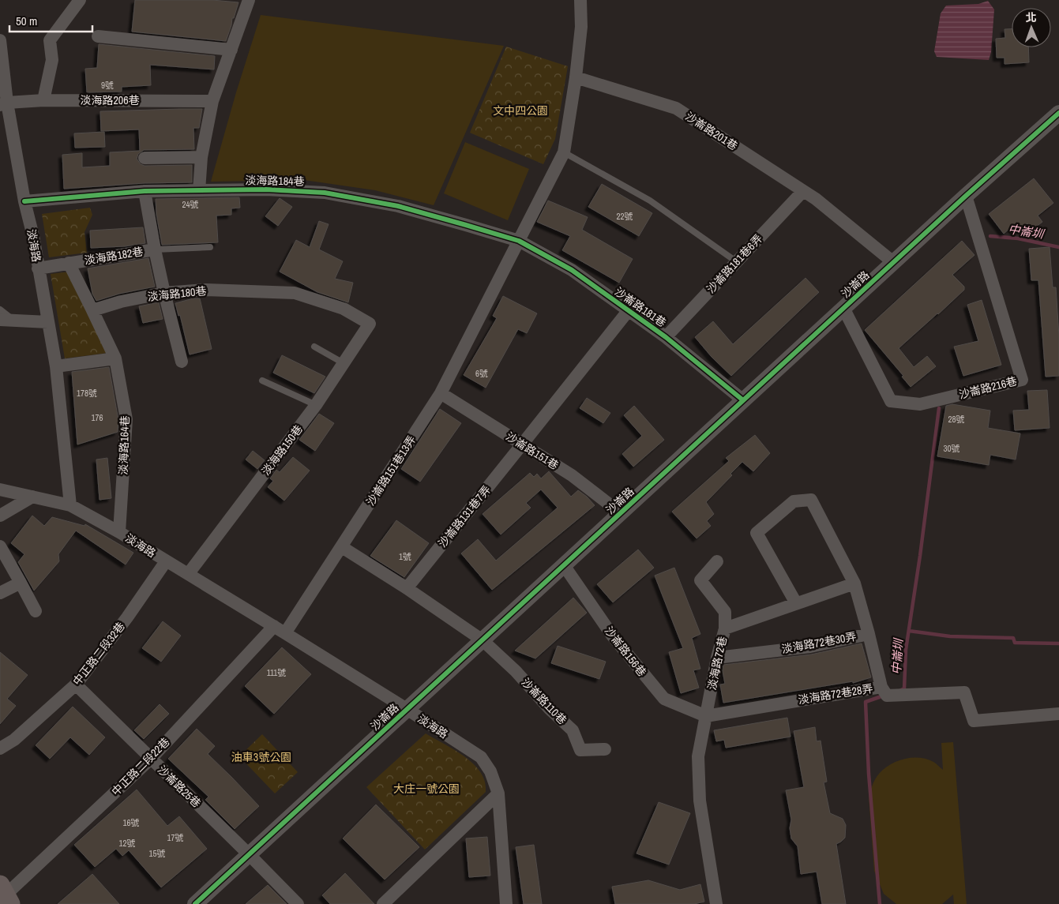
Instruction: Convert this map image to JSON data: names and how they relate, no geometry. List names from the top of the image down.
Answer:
{
  "streets": {
    "street": [
      "淡海路206巷",
      "沙崙路201巷",
      "淡海路184巷",
      "淡海路",
      "淡海路182巷",
      "沙崙路181巷6弄",
      "沙崙路",
      "淡海路180巷",
      "沙崙路181巷",
      "沙崙路216巷",
      "淡海路164巷",
      "淡海路150巷",
      "沙崙路151巷",
      "沙崙路151巷13弄",
      "沙崙路131巷7弄",
      "淡海路72巷30弄",
      "沙崙路156巷",
      "中正路二段32巷",
      "淡海路72巷",
      "淡海路72巷28弄",
      "沙崙路110巷",
      "中正路二段22巷",
      "沙崙路25巷"
    ]
  },
  "crossings": [
    ["淡海路206巷", "淡海路"],
    ["沙崙路201巷", "沙崙路181巷6弄"],
    ["沙崙路201巷", "沙崙路"],
    ["淡海路184巷", "淡海路"],
    ["淡海路184巷", "淡海路182巷"],
    ["淡海路184巷", "沙崙路181巷"],
    ["淡海路", "淡海路182巷"],
    ["淡海路", "沙崙路"],
    ["淡海路", "淡海路164巷"],
    ["淡海路", "淡海路150巷"],
    ["淡海路", "沙崙路151巷13弄"],
    ["淡海路", "中正路二段32巷"],
    ["淡海路", "中正路二段22巷"],
    ["沙崙路181巷6弄", "沙崙路181巷"],
    ["沙崙路", "沙崙路181巷"],
    ["沙崙路", "沙崙路216巷"],
    ["沙崙路", "沙崙路151巷"],
    ["沙崙路", "沙崙路156巷"],
    ["沙崙路", "沙崙路110巷"],
    ["沙崙路", "沙崙路25巷"],
    ["淡海路180巷", "淡海路150巷"],
    ["沙崙路181巷", "沙崙路131巷7弄"],
    ["沙崙路151巷", "沙崙路151巷13弄"],
    ["沙崙路151巷", "沙崙路131巷7弄"],
    ["沙崙路151巷13弄", "中正路二段22巷"],
    ["淡海路72巷30弄", "淡海路72巷"],
    ["沙崙路156巷", "淡海路72巷"],
    ["沙崙路156巷", "淡海路72巷28弄"],
    ["中正路二段32巷", "沙崙路25巷"],
    ["淡海路72巷", "淡海路72巷28弄"],
    ["中正路二段22巷", "沙崙路25巷"]
  ],
  "water": ["中崙圳"],
  "parks": ["文中四公園", "油車3號公園", "大庄一號公園"],
  "house_numbers": [
    "9號",
    "24號",
    "22號",
    "6號",
    "178號",
    "176",
    "28號",
    "30號",
    "1號",
    "111號",
    "16號",
    "17號",
    "12號",
    "15號"
  ],
  "scale_bar": "50 m",
  "north": "top"
}
